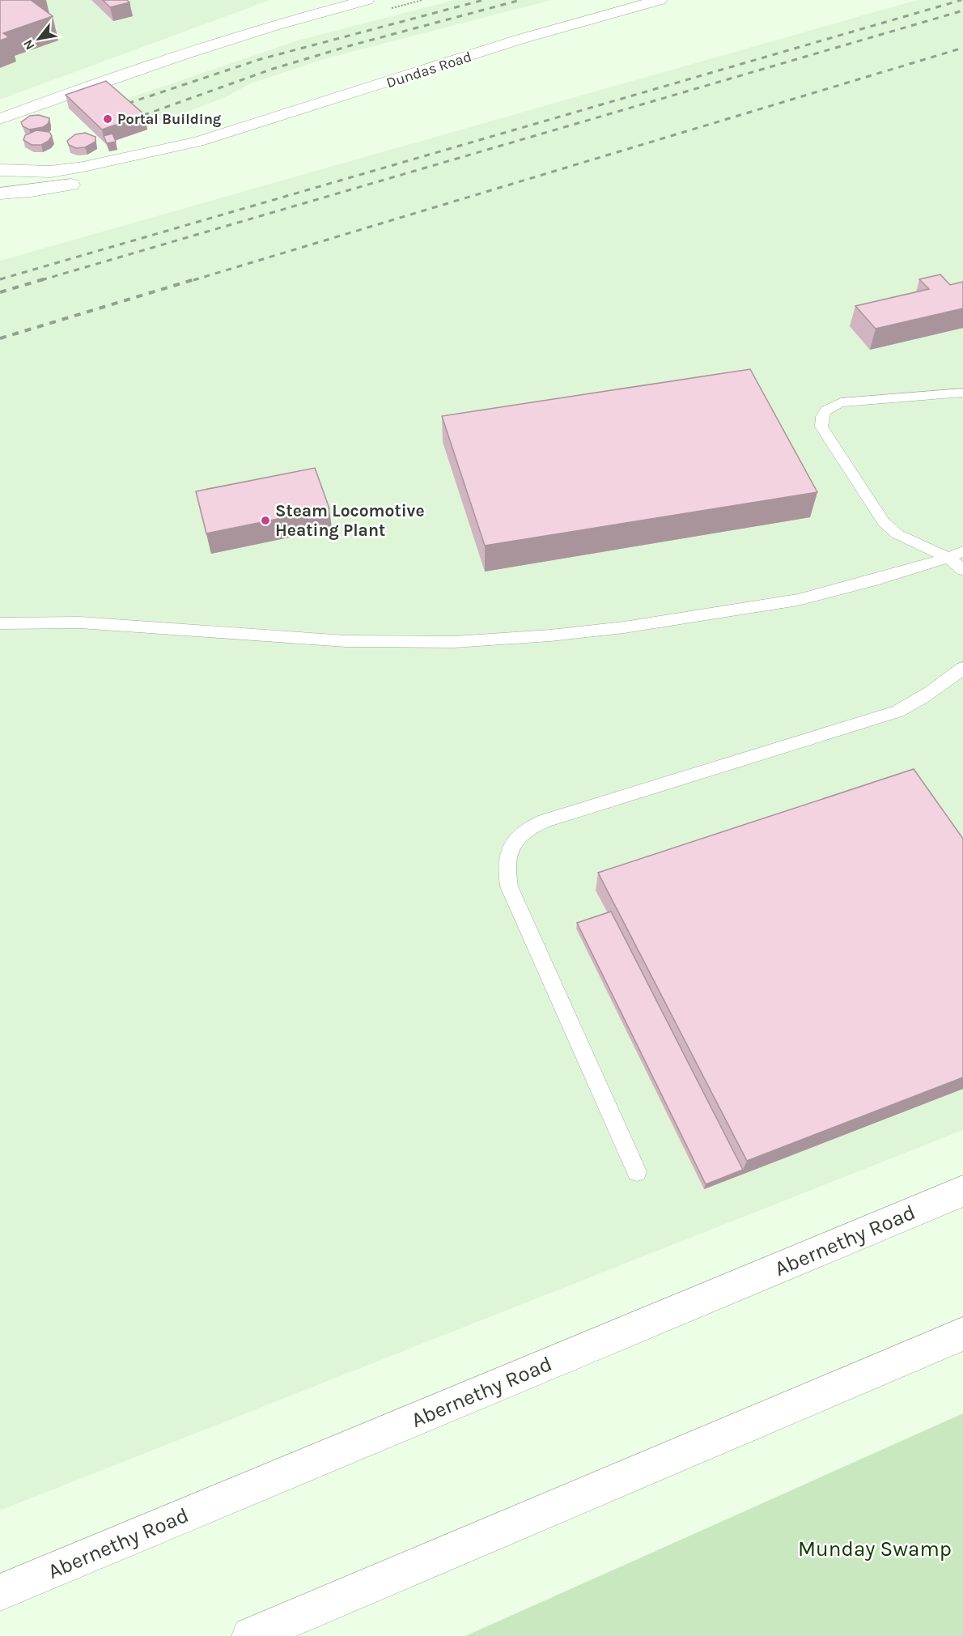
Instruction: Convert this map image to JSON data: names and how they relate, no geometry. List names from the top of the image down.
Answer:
{
  "streets": {
    "main road": ["Dundas Road", "Abernethy Road"]
  },
  "parks": ["Munday Swamp"],
  "places": ["Portal Building", "Steam Locomotive Heating Plant"],
  "north": "bottom left"
}
